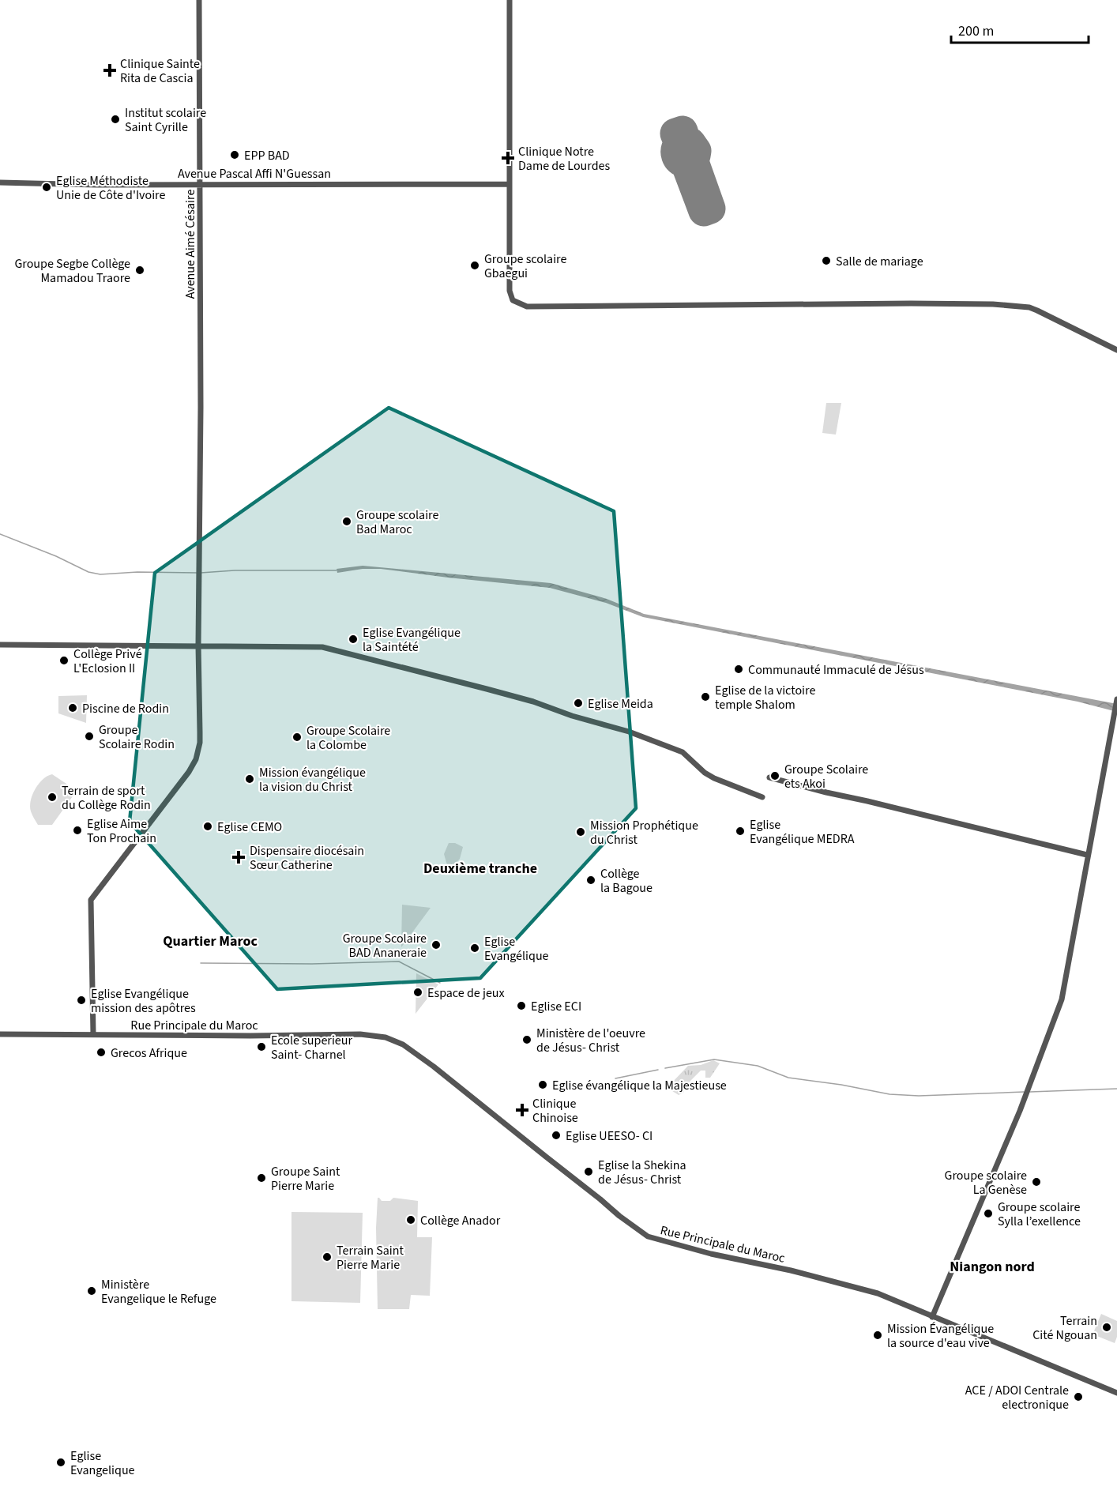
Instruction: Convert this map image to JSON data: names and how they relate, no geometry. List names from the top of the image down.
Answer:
{
  "streets": {
    "street": ["Avenue Pascal Affi N'Guessan", "Avenue Aimé Césaire", "Rue Principale du Maroc"]
  },
  "crossings": [
    ["Avenue Pascal Affi N'Guessan", "Avenue Aimé Césaire"],
    ["Avenue Aimé Césaire", "Rue Principale du Maroc"]
  ],
  "districts": ["Deuxième tranche", "Quartier Maroc", "Niangon nord"],
  "places": {
    "health": [
      "Clinique Sainte Rita de Cascia",
      "Clinique Notre Dame de Lourdes",
      "Dispensaire diocésain Sœur Catherine",
      "Clinique Chinoise"
    ],
    "other": [
      "Institut scolaire Saint Cyrille",
      "EPP BAD",
      "Eglise Méthodiste Unie de Côte d'Ivoire",
      "Salle de mariage",
      "Groupe scolaire Gbaegui",
      "Groupe Segbe Collège Mamadou Traore",
      "Groupe scolaire Bad Maroc",
      "Eglise Evangélique la Saintété",
      "Collège Privé L'Eclosion II",
      "Communauté Immaculé de Jésus",
      "Eglise de la victoire temple Shalom",
      "Eglise Meida",
      "Piscine de Rodin",
      "Groupe Scolaire Rodin",
      "Groupe Scolaire la Colombe",
      "Groupe Scolaire ets Akoi",
      "Mission évangélique la vision du Christ",
      "Terrain de sport du Collège Rodin",
      "Eglise CEMO",
      "Eglise Aime Ton Prochain",
      "Eglise Evangélique MEDRA",
      "Mission Prophétique du Christ",
      "Collège la Bagoue",
      "Groupe Scolaire BAD Ananeraie",
      "Eglise Evangélique",
      "Espace de jeux",
      "Eglise Evangélique mission des apôtres",
      "Eglise ECI",
      "Ministère de l'oeuvre de Jésus- Christ",
      "Ecole superieur Saint- Charnel",
      "Grecos Afrique",
      "Eglise évangélique la Majestieuse",
      "Eglise UEESO- CI",
      "Eglise la Shekina de Jésus- Christ",
      "Groupe Saint Pierre Marie",
      "Groupe scolaire La Genèse",
      "Groupe scolaire Sylla l’exellence",
      "Collège Anador",
      "Terrain Saint Pierre Marie",
      "Ministère Evangelique le Refuge",
      "Terrain Cité Ngouan",
      "Mission Évangélique la source d'eau vive",
      "ACE / ADOI Centrale electronique",
      "Eglise Evangelique"
    ]
  },
  "scale_bar": "200 m"
}
